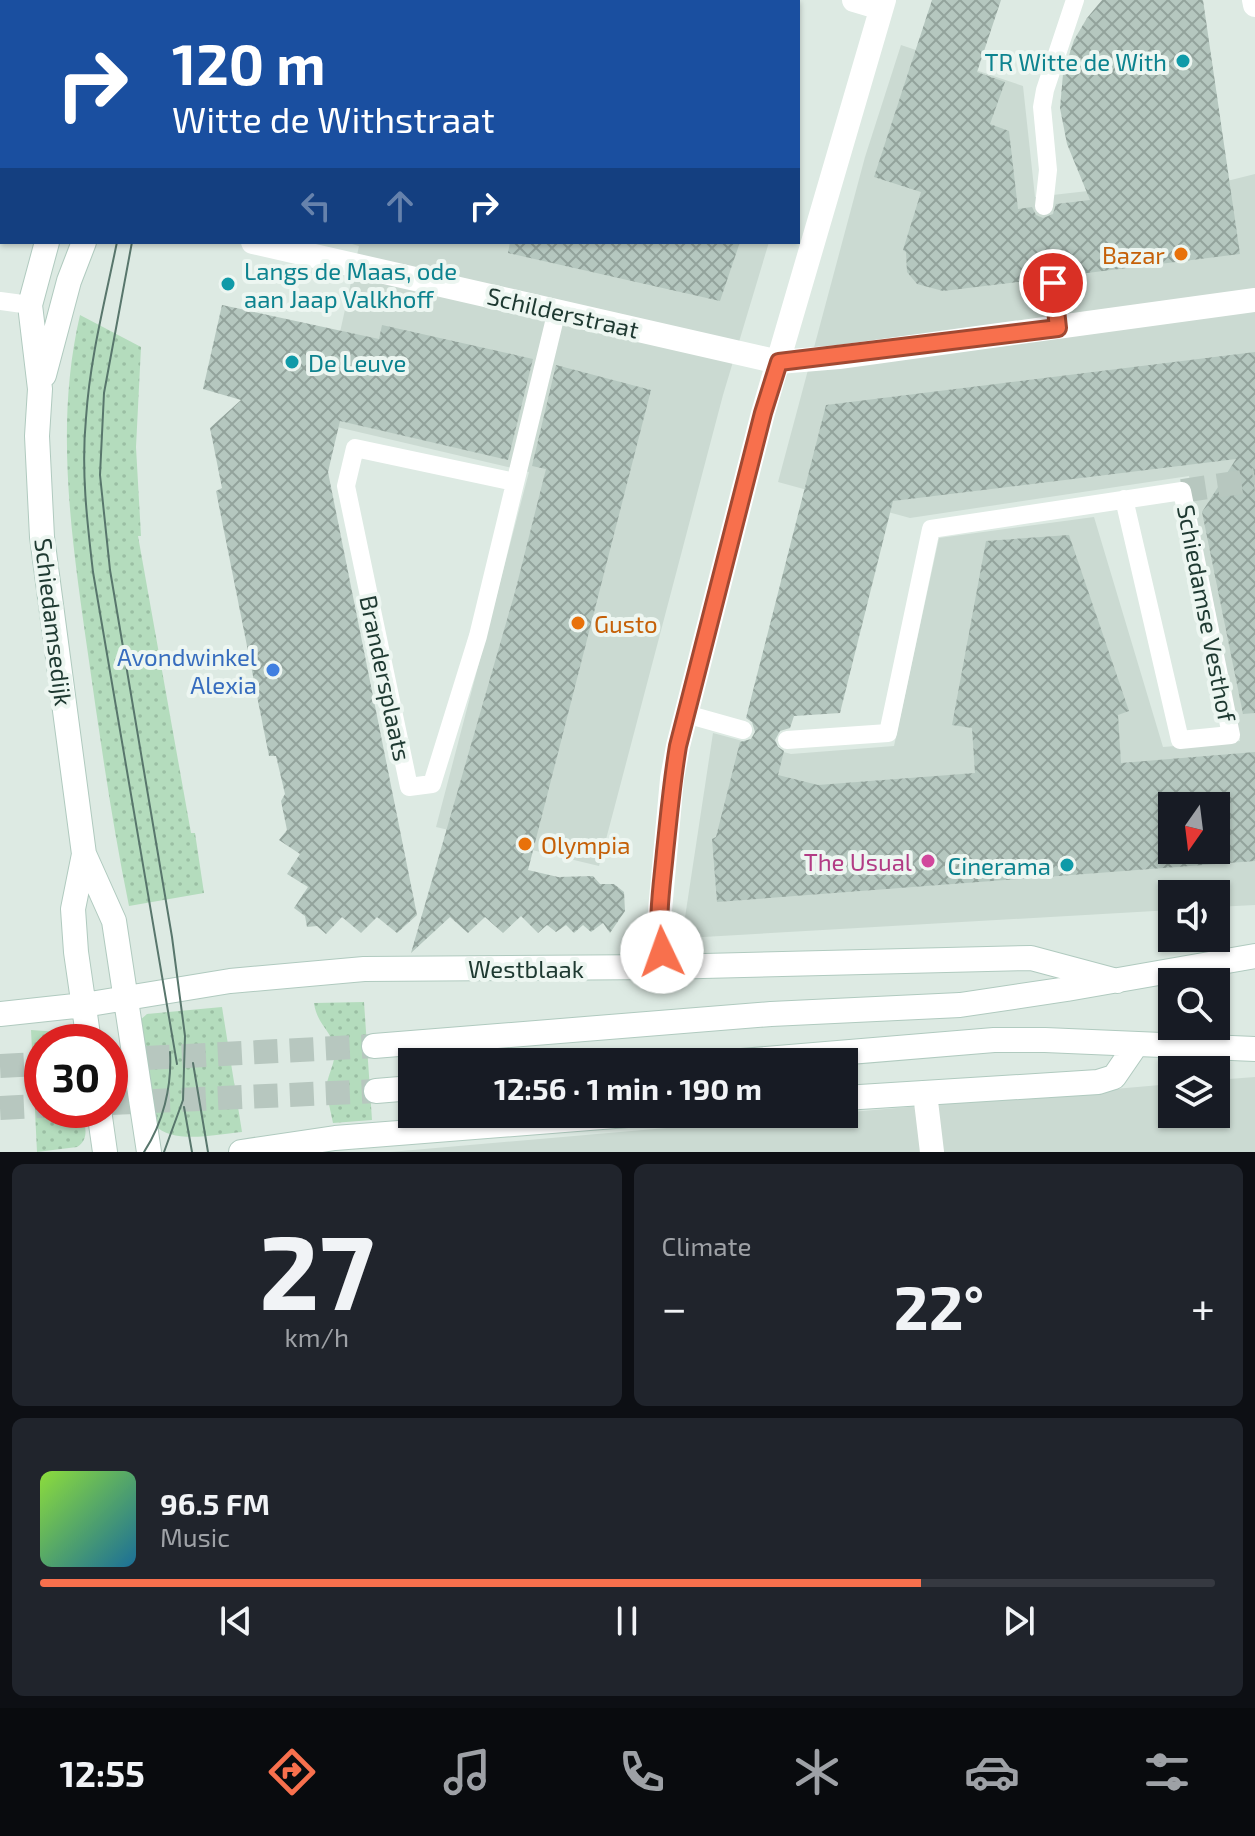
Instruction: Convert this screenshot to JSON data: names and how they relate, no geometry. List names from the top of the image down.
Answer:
{
  "streets": {
    "main road": ["Schilderstraat", "Schiedamsedijk", "Westblaak"],
    "lane": ["Schiedamse Vesthof", "Brandersplaats"]
  },
  "crossings": [
    ["Schilderstraat", "Brandersplaats"],
    ["Schiedamsedijk", "Westblaak"]
  ],
  "places": [
    "TR Witte de With",
    "Bazar",
    "Langs de Maas, ode aan Jaap Valkhoff",
    "De Leuve",
    "Gusto",
    "Avondwinkel Alexia",
    "Olympia",
    "The Usual",
    "Cinerama"
  ],
  "north": "bottom",
  "page": {
    "turn": ["120 m", "Witte de Withstraat"],
    "limit": "30",
    "trip": "12:56 · 1 min · 190 m",
    "tile": [
      ["27", "km/h"],
      "Climate"
    ],
    "heat": ["−", "22°", "+"],
    "song": ["96.5 FM", "Music"],
    "tabs": "12:55"
  }
}
